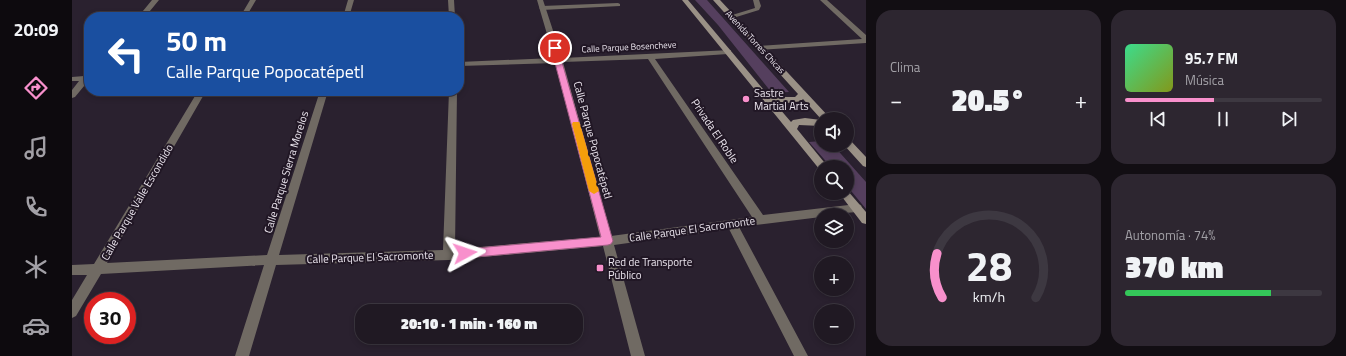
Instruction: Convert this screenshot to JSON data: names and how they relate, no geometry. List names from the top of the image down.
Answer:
{
  "streets": {
    "main road": ["Avenida Torres Chicas"],
    "street": [
      "Calle Parque Bosencheve",
      "Privada El Roble",
      "Calle Parque Popocatépetl",
      "Calle Parque Sierra Morelos",
      "Calle Parque Valle Escondido",
      "Calle Parque El Sacromonte"
    ]
  },
  "crossings": [
    ["Calle Parque Bosencheve", "Privada El Roble"],
    ["Calle Parque Bosencheve", "Calle Parque Popocatépetl"],
    ["Privada El Roble", "Calle Parque El Sacromonte"],
    ["Calle Parque Popocatépetl", "Calle Parque El Sacromonte"],
    ["Calle Parque Sierra Morelos", "Calle Parque El Sacromonte"],
    ["Calle Parque Valle Escondido", "Calle Parque El Sacromonte"]
  ],
  "places": {
    "other": ["Sastre Martial Arts"],
    "transit": ["Red de Transporte Público"]
  },
  "page": {
    "tabs": "20:09",
    "tile": [
      "Clima",
      ["Autonomía · 74%", "370 km"]
    ],
    "turn": ["50 m", "Calle Parque Popocatépetl"],
    "song": ["95.7 FM", "Música"],
    "heat": ["−", "20.5°", "+"],
    "map_buttons": ["+", "−"],
    "limit": "30",
    "trip": "20:10 · 1 min · 160 m",
    "gauge": ["28", "km/h"]
  }
}
